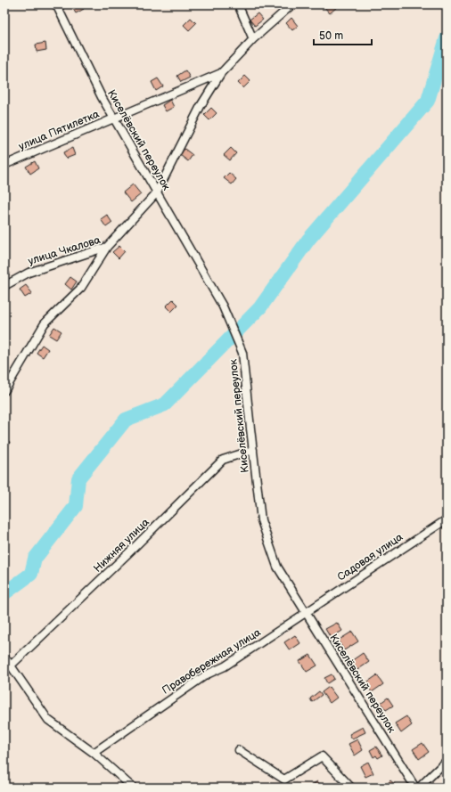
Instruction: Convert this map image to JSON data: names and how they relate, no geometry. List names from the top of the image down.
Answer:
{
  "streets": {
    "street": [
      "улица Пятилетка",
      "Киселёвский переулок",
      "улица Чкалова",
      "Нижняя улица",
      "Садовая улица",
      "Правобережная улица"
    ]
  },
  "crossings": [
    ["улица Пятилетка", "Киселёвский переулок"],
    ["улица Пятилетка", "улица Чкалова"],
    ["Киселёвский переулок", "Нижняя улица"],
    ["Киселёвский переулок", "Садовая улица"],
    ["Киселёвский переулок", "Правобережная улица"],
    ["Садовая улица", "Правобережная улица"]
  ],
  "scale_bar": "50 m"
}
